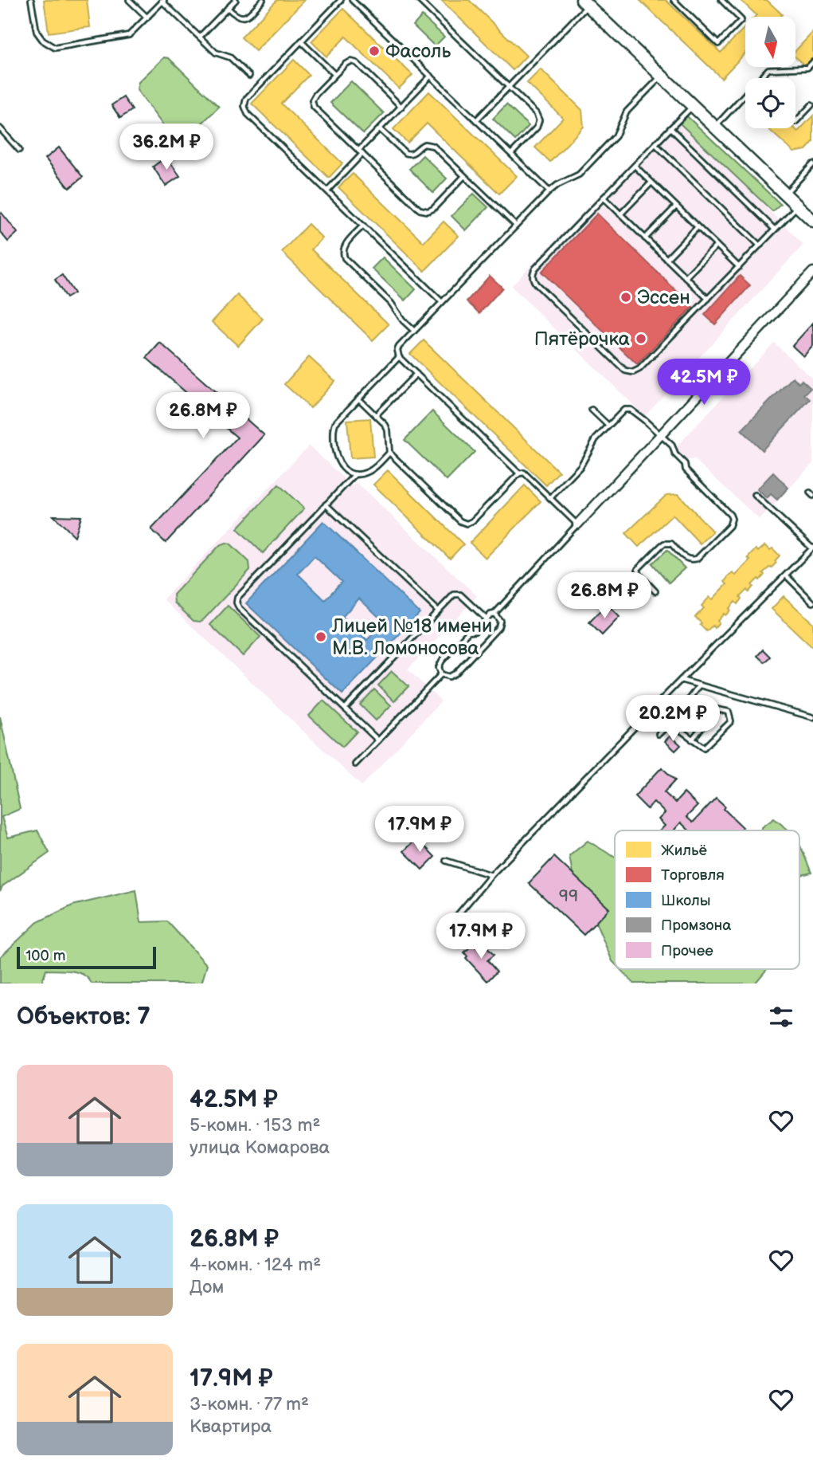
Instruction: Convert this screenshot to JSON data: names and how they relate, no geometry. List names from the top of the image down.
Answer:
{
  "places": [
    "Фасоль",
    "Эссен",
    "Пятёрочка",
    "Лицей №18 имени М.В. Ломоносова"
  ],
  "house_numbers": ["99"],
  "legend": [
    "Жильё",
    "Торговля",
    "Школы",
    "Промзона",
    "Прочее"
  ],
  "scale_bar": "100 m",
  "north": "bottom",
  "page": {
    "price": [
      "36.2M ₽",
      "42.5M ₽",
      "26.8M ₽",
      "26.8M ₽",
      "20.2M ₽",
      "17.9M ₽",
      "17.9M ₽"
    ],
    "scale": "100 m",
    "heading": "Объектов: 7",
    "list": [
      {
        "name": "42.5M ₽",
        "note": "5-комн. · 153 m² · улица Комарова"
      },
      {
        "name": "26.8M ₽",
        "note": "4-комн. · 124 m² · Дом"
      },
      {
        "name": "17.9M ₽",
        "note": "3-комн. · 77 m² · Квартира"
      }
    ]
  }
}
